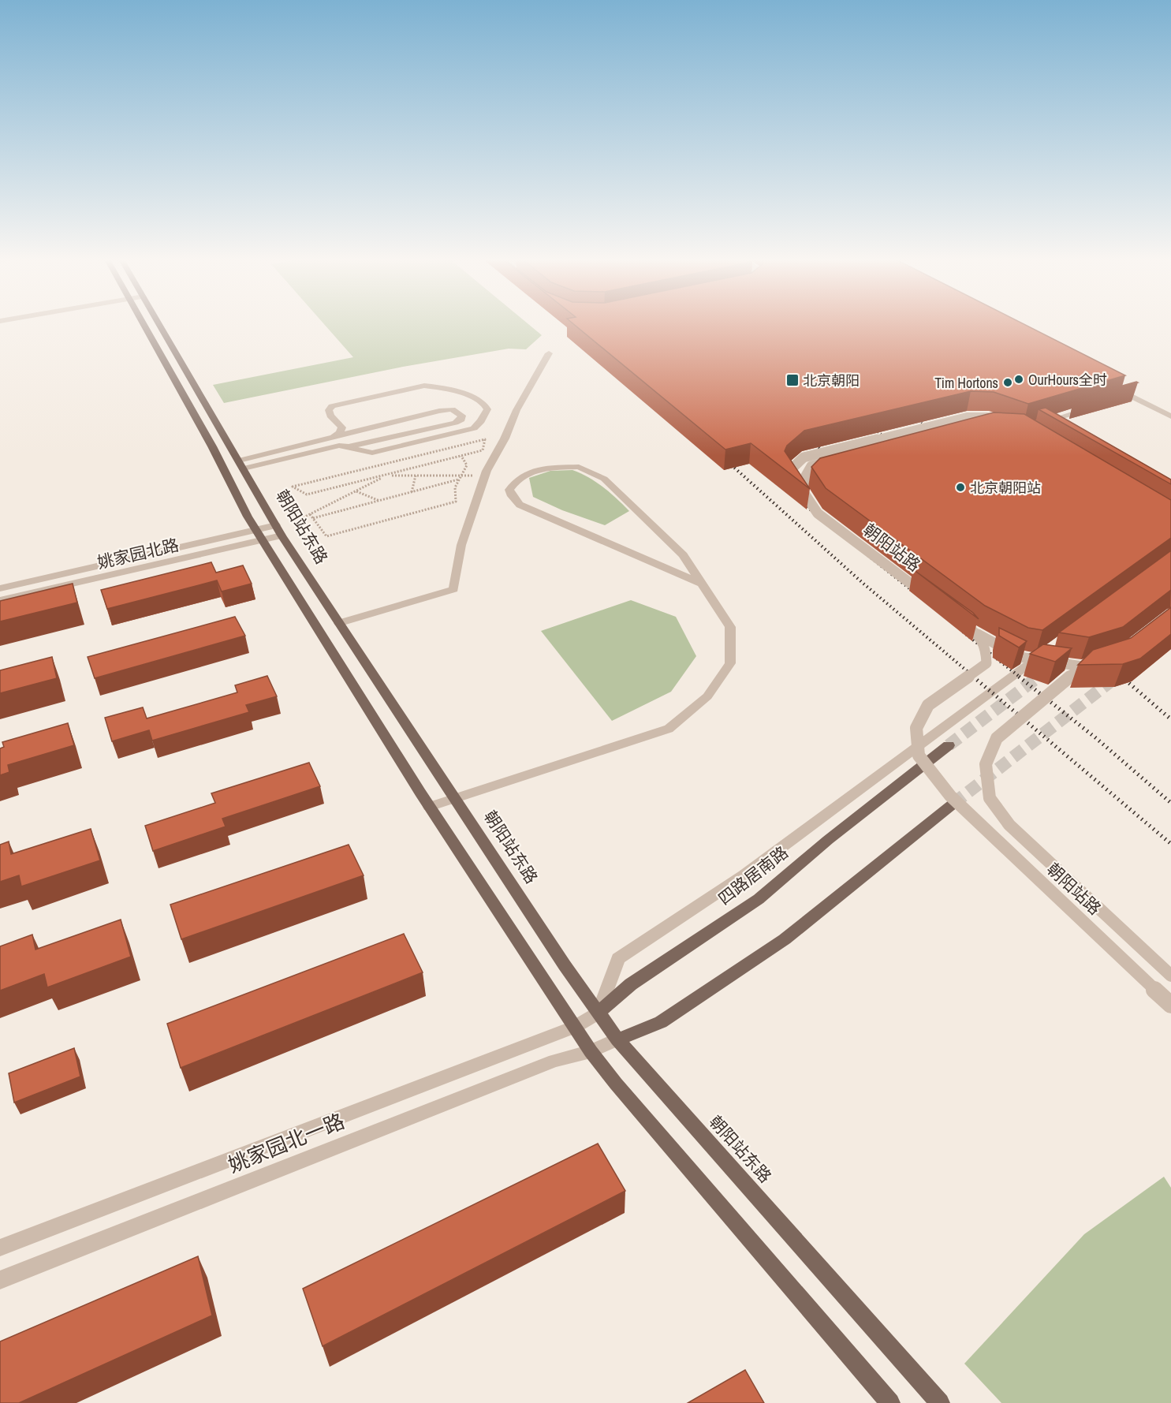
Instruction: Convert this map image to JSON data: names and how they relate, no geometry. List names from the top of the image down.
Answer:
{
  "streets": {
    "main road": ["朝阳站东路", "四路居南路"],
    "street": ["朝阳站路", "姚家园北路", "姚家园北一路"]
  },
  "crossings": [
    ["朝阳站东路", "姚家园北路"],
    ["朝阳站东路", "四路居南路"],
    ["朝阳站东路", "姚家园北一路"],
    ["四路居南路", "姚家园北一路"]
  ],
  "places": {
    "other": ["OurHours全时", "Tim Hortons", "北京朝阳站"],
    "transit": ["北京朝阳"]
  }
}
